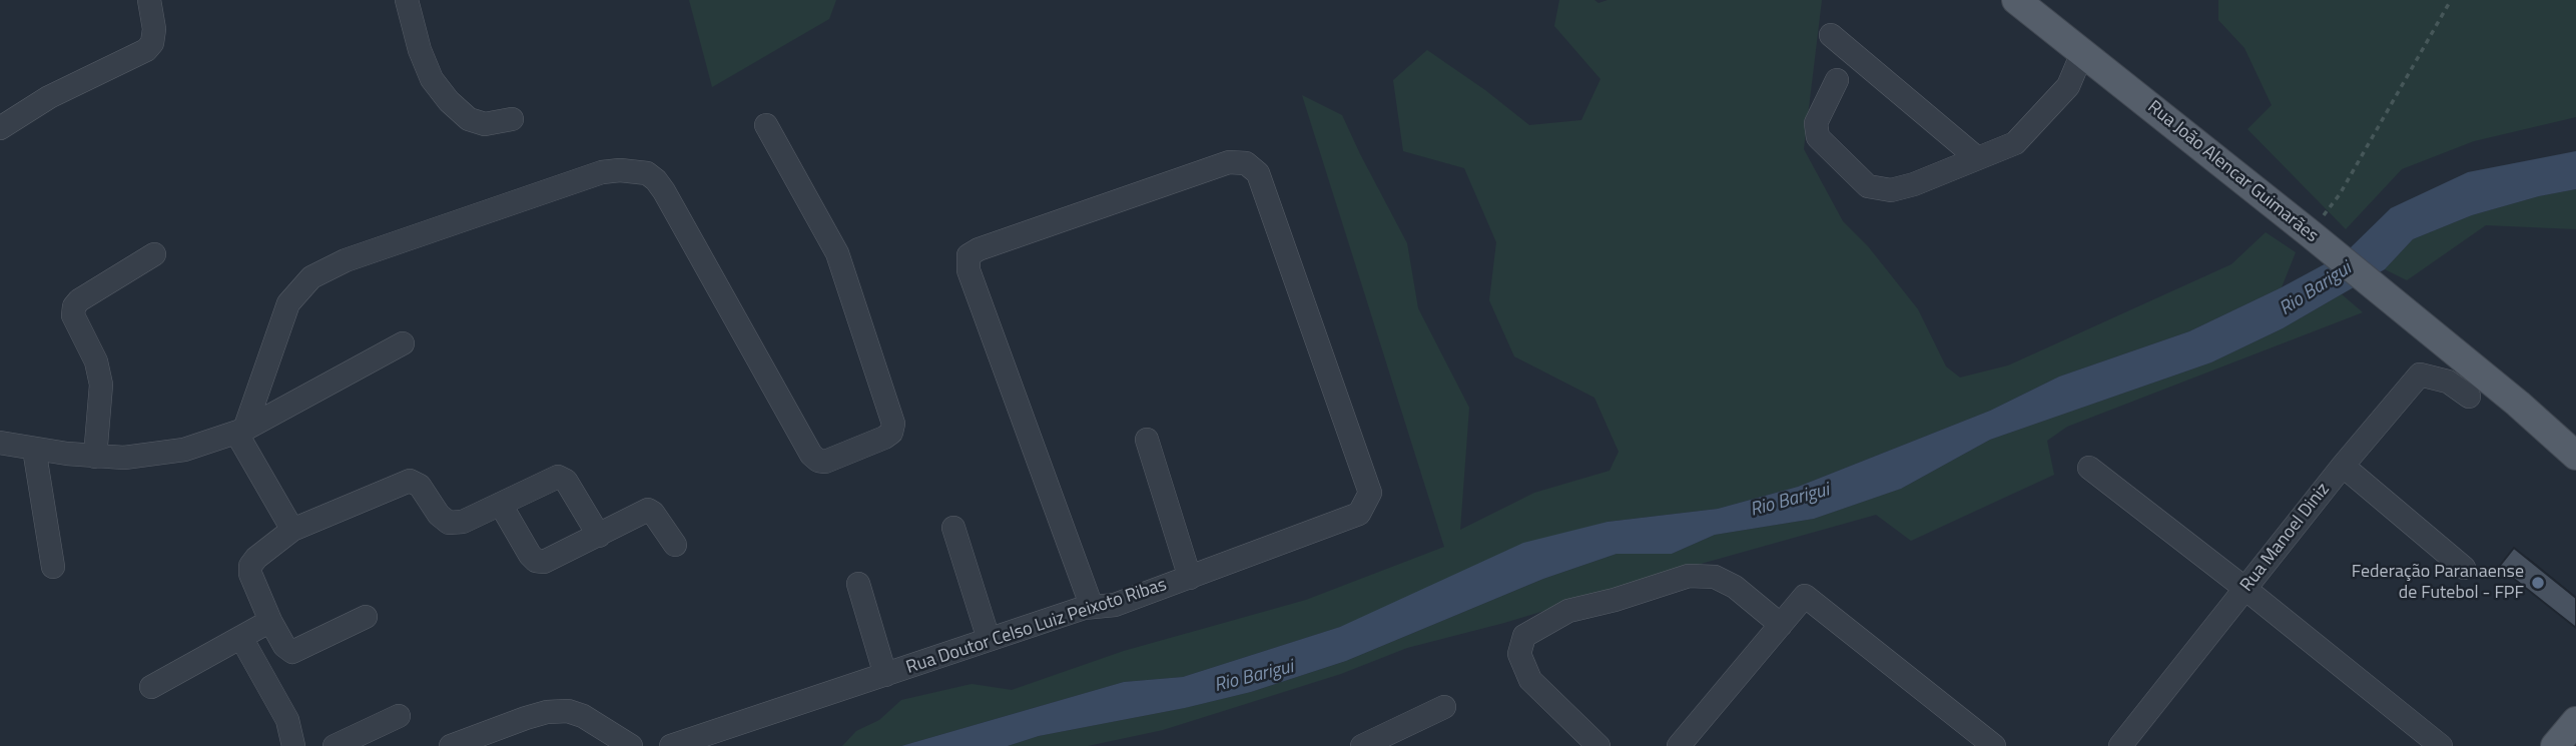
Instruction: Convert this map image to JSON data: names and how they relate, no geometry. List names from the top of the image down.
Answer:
{
  "streets": {
    "main road": ["Rua João Alencar Guimarães"],
    "street": ["Rua Manoel Diniz", "Rua Doutor Celso Luiz Peixoto Ribas"]
  },
  "water": ["Rio Barigui"],
  "places": ["Federação Paranaense de Futebol - FPF"]
}
